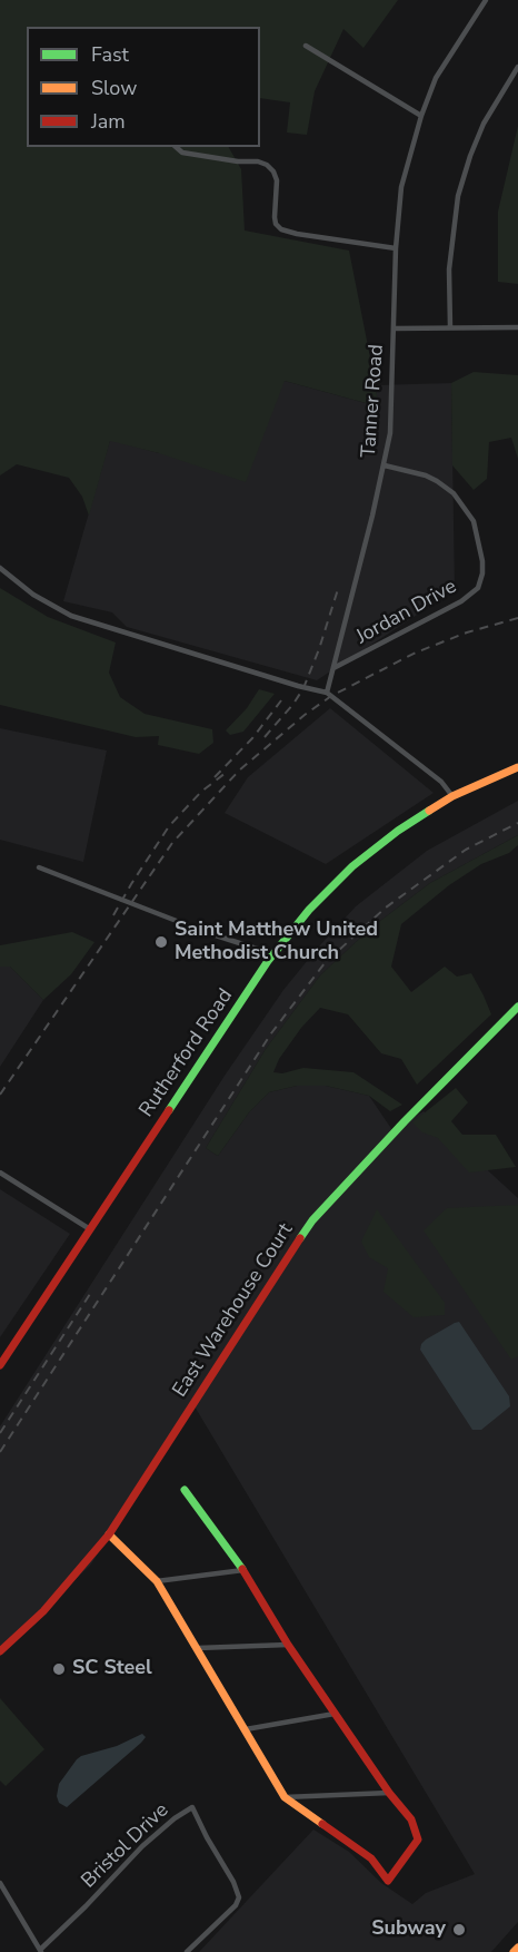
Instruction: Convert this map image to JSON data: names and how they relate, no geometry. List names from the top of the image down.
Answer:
{
  "streets": {
    "street": [
      "Tanner Road",
      "Jordan Drive",
      "Rutherford Road",
      "East Warehouse Court",
      "Bristol Drive"
    ]
  },
  "crossings": [
    ["Tanner Road", "Jordan Drive"]
  ],
  "places": ["Saint Matthew United Methodist Church", "SC Steel", "Subway"],
  "legend": ["Fast", "Slow", "Jam"]
}
